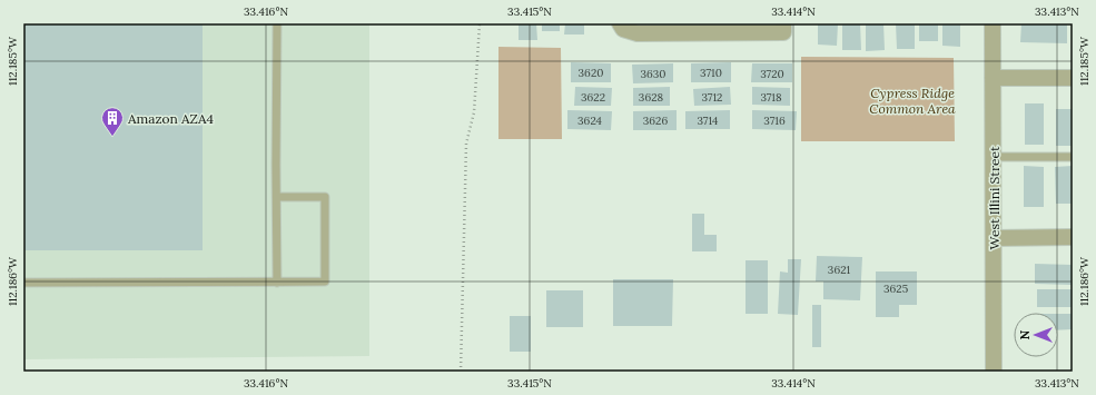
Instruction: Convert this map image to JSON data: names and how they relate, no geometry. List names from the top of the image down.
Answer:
{
  "streets": {
    "street": ["West Illini Street"]
  },
  "parks": ["Cypress Ridge Common Area"],
  "places": {
    "building": ["Amazon AZA4"]
  },
  "house_numbers": [
    "3620",
    "3710",
    "3630",
    "3720",
    "3622",
    "3628",
    "3712",
    "3718",
    "3624",
    "3626",
    "3714",
    "3716",
    "3621",
    "3625"
  ],
  "north": "left",
  "coordinates": [
    "33.416°N",
    "33.415°N",
    "33.414°N",
    "33.413°N",
    "112.185°W",
    "112.186°W"
  ]
}
